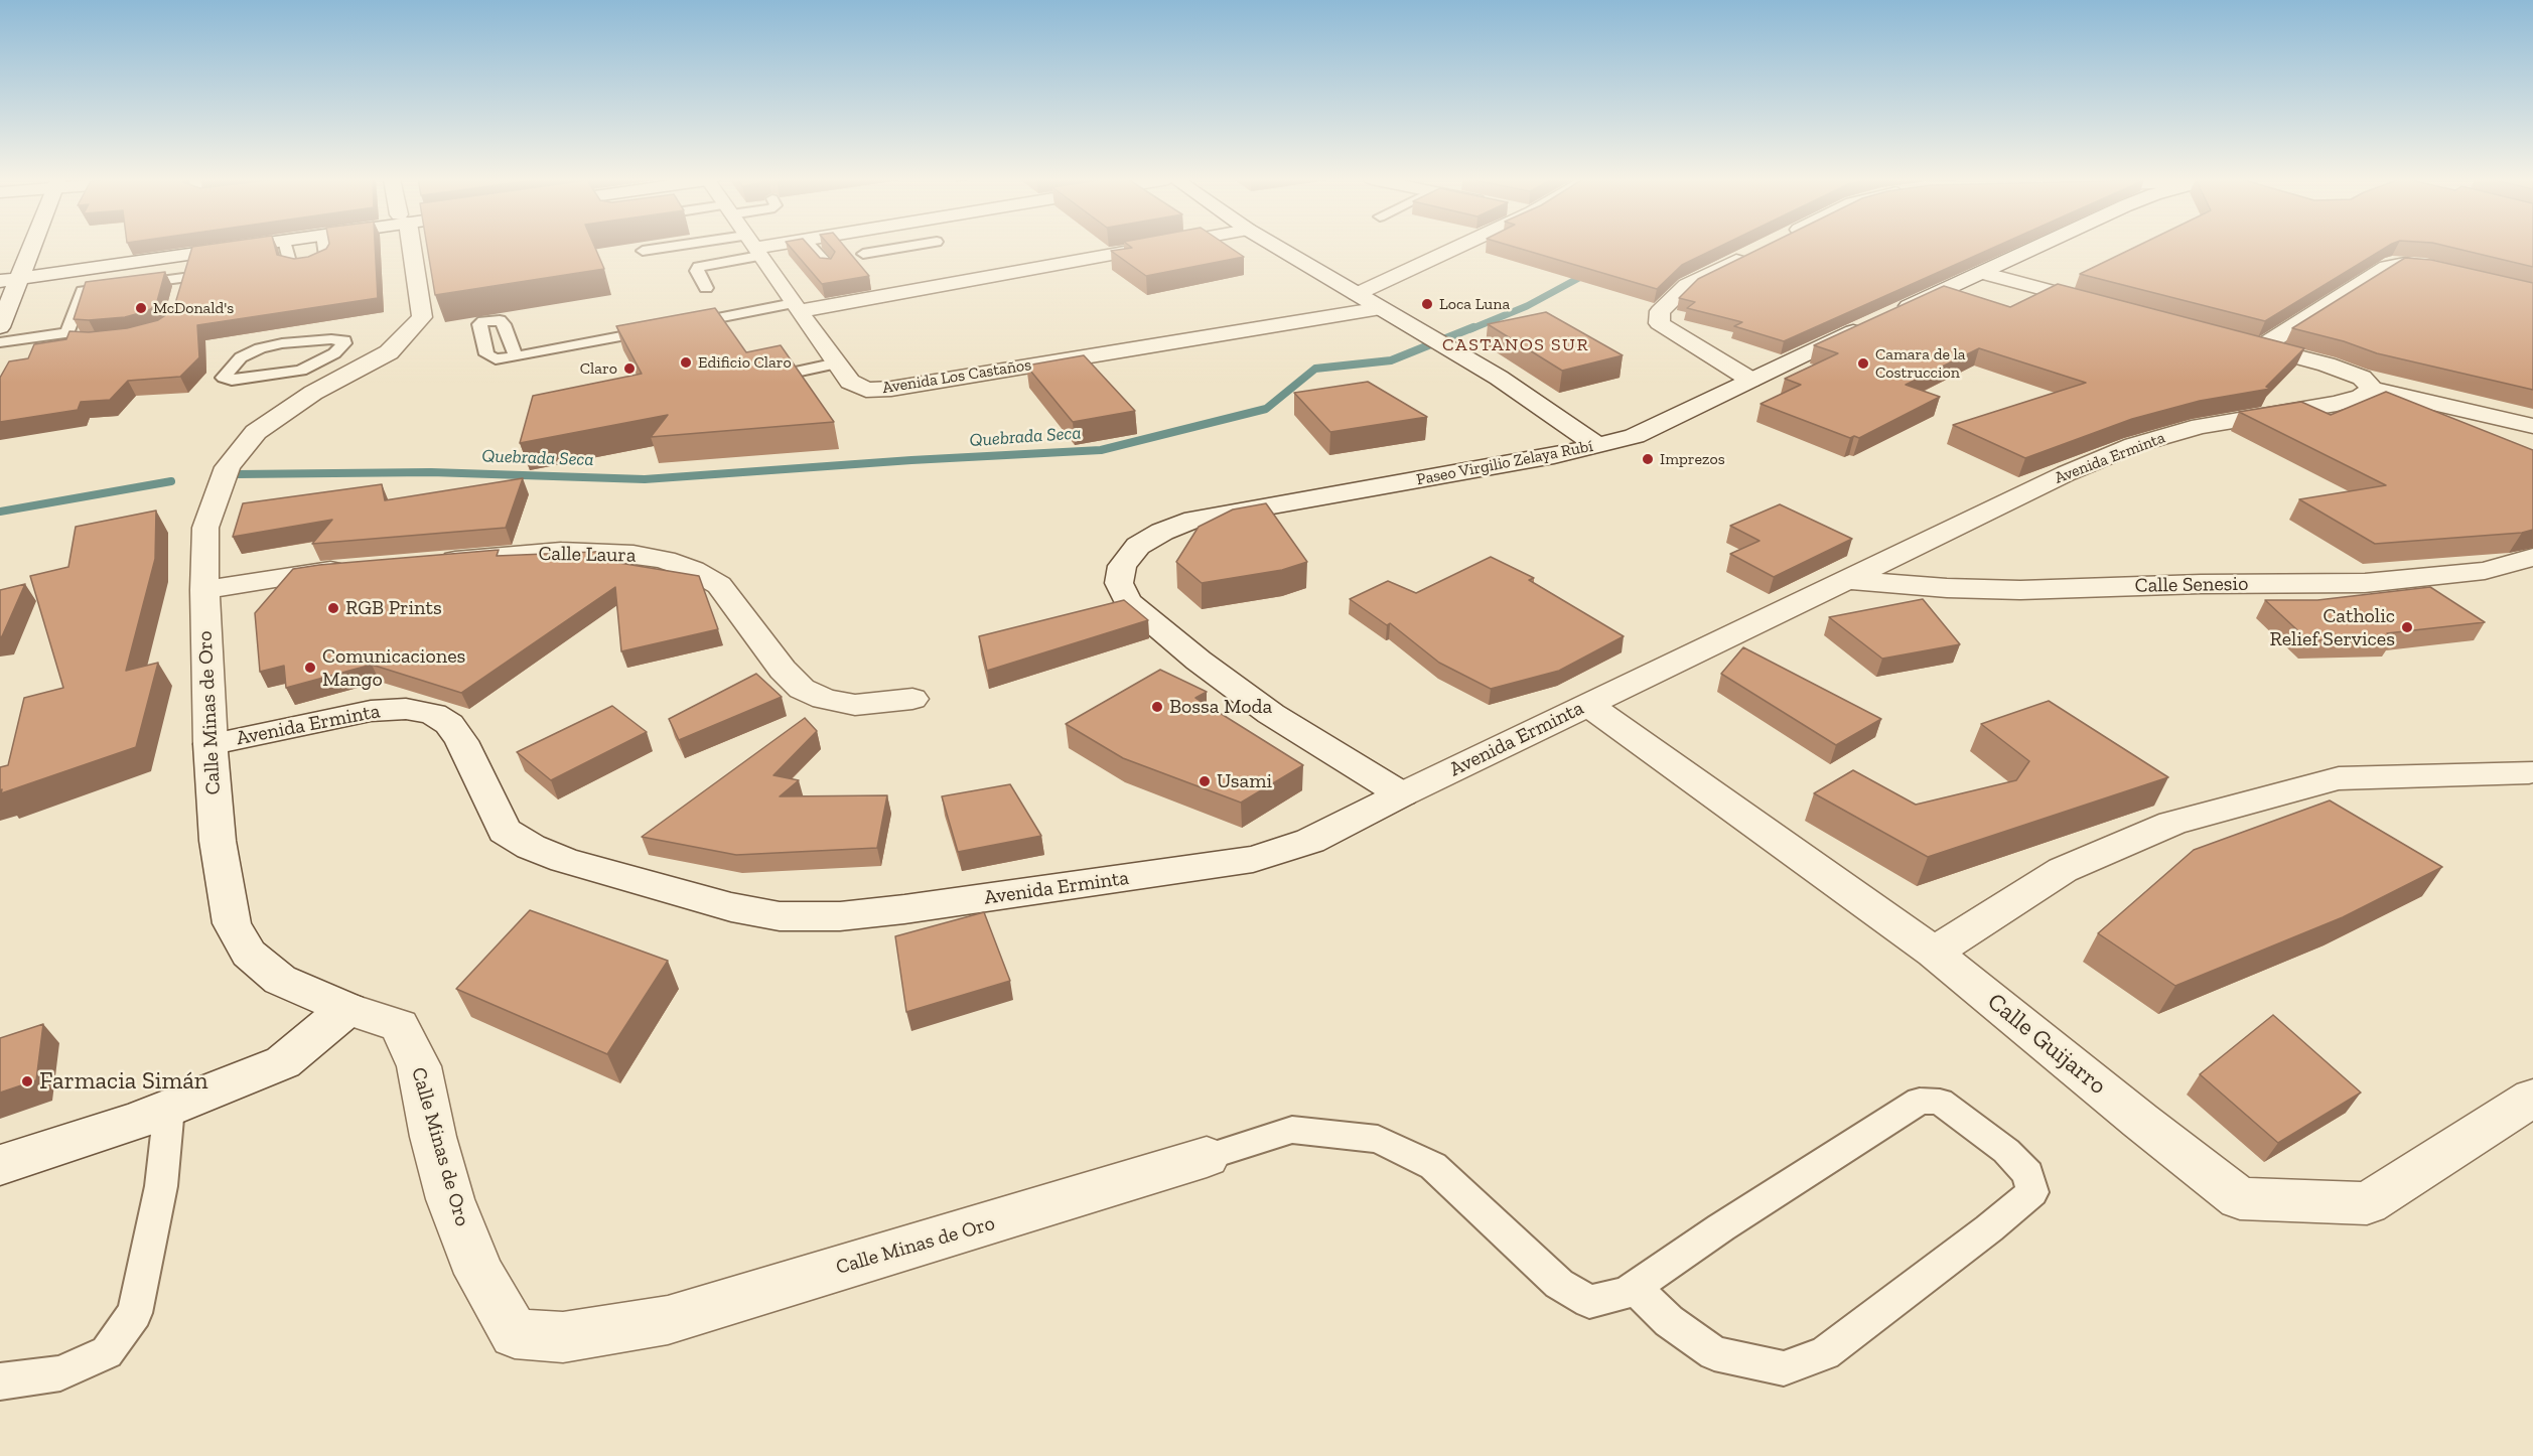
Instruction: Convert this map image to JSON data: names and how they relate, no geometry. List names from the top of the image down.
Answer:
{
  "streets": {
    "street": [
      "Avenida Los Castaños",
      "Avenida Erminta",
      "Paseo Virgilio Zelaya Rubí",
      "Calle Laura",
      "Calle Senesio",
      "Calle Minas de Oro",
      "Calle Guijarro"
    ]
  },
  "crossings": [
    ["Avenida Erminta", "Paseo Virgilio Zelaya Rubí"],
    ["Avenida Erminta", "Calle Senesio"],
    ["Avenida Erminta", "Calle Minas de Oro"],
    ["Avenida Erminta", "Calle Guijarro"]
  ],
  "districts": ["CASTANOS SUR"],
  "water": ["Quebrada Seca"],
  "places": [
    "Loca Luna",
    "McDonald's",
    "Edificio Claro",
    "Camara de la Costruccion",
    "Claro",
    "Imprezos",
    "RGB Prints",
    "Catholic Relief Services",
    "Comunicaciones Mango",
    "Bossa Moda",
    "Usami",
    "Farmacia Simán"
  ]
}
